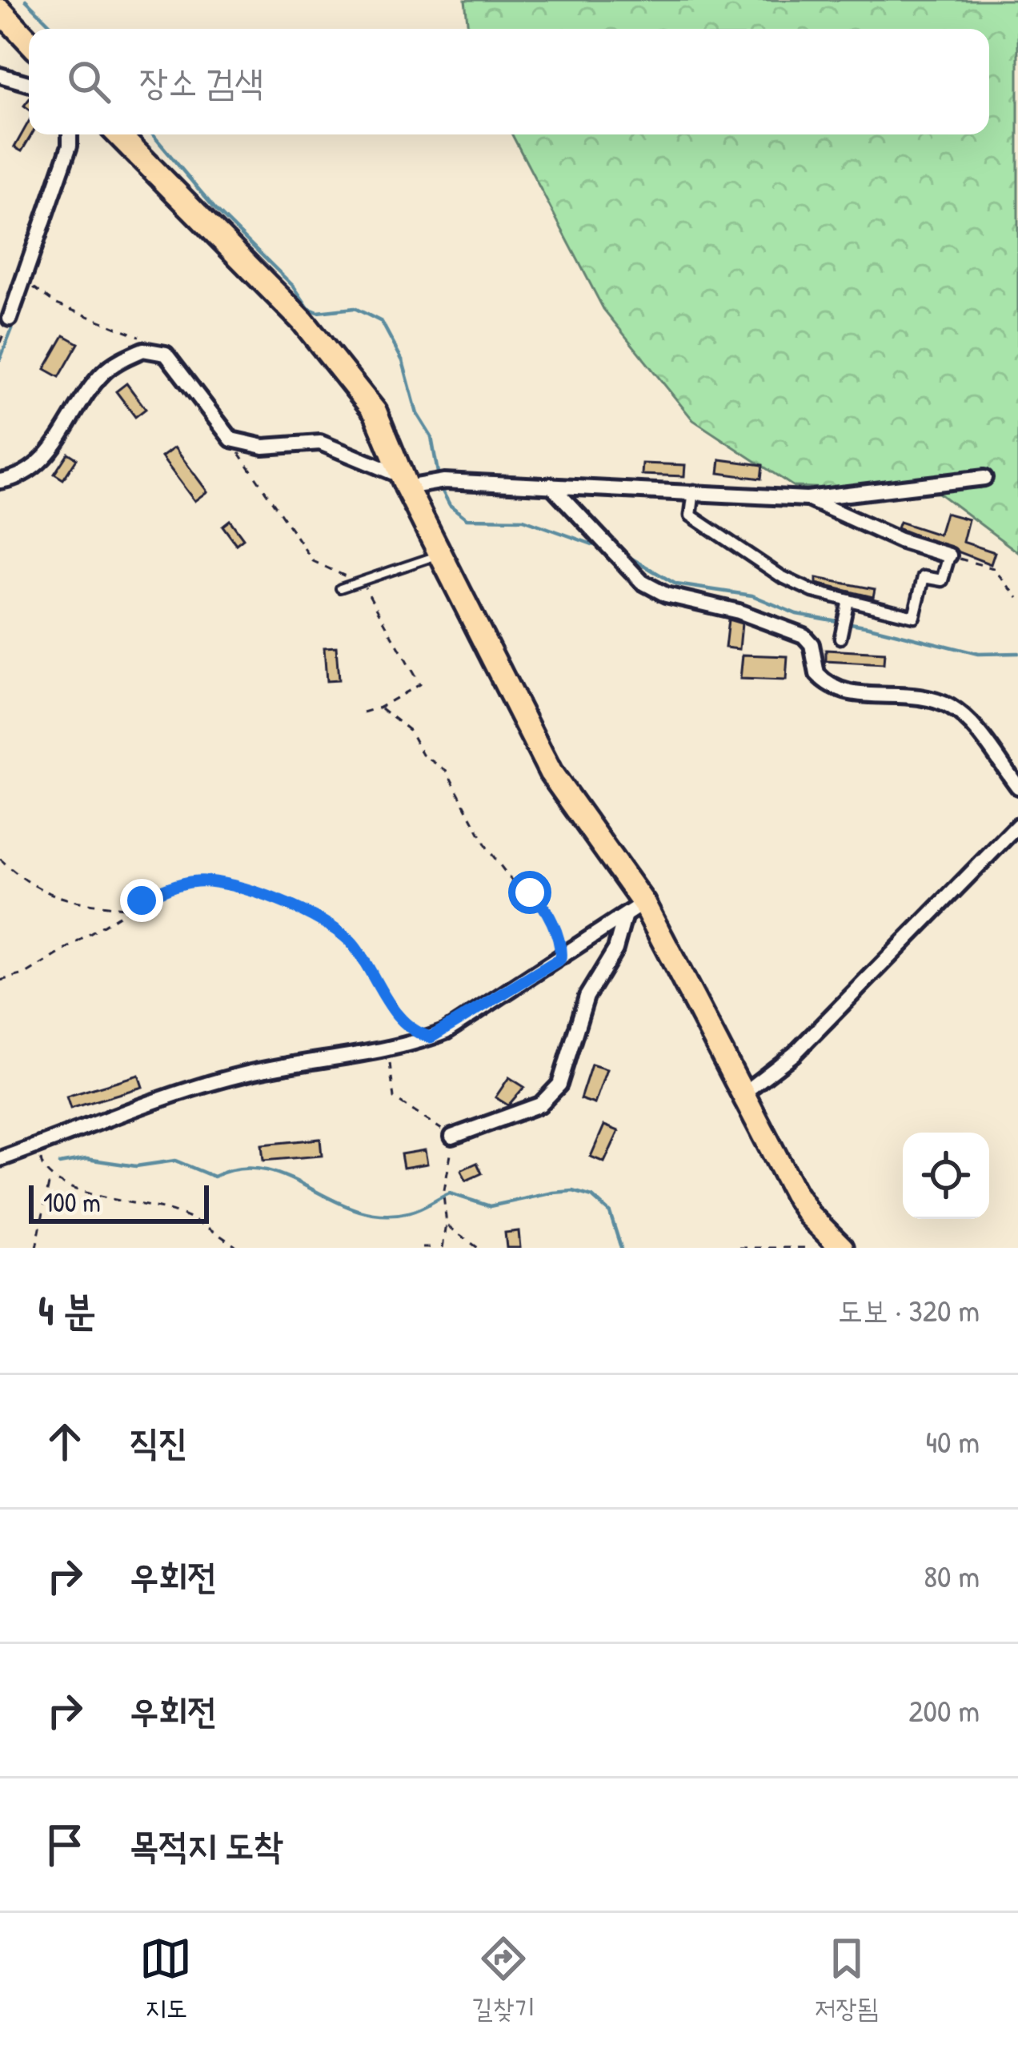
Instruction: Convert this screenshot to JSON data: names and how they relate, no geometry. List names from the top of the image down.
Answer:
{
  "scale_bar": "100 m",
  "page": {
    "search": "장소 검색",
    "scale": "100 m",
    "heading": ["4 분", "도보 · 320 m"],
    "list": [
      ["직진", "40 m"],
      ["우회전", "80 m"],
      ["우회전", "200 m"],
      "목적지 도착"
    ],
    "nav": ["지도", "길찾기", "저장됨"]
  }
}
